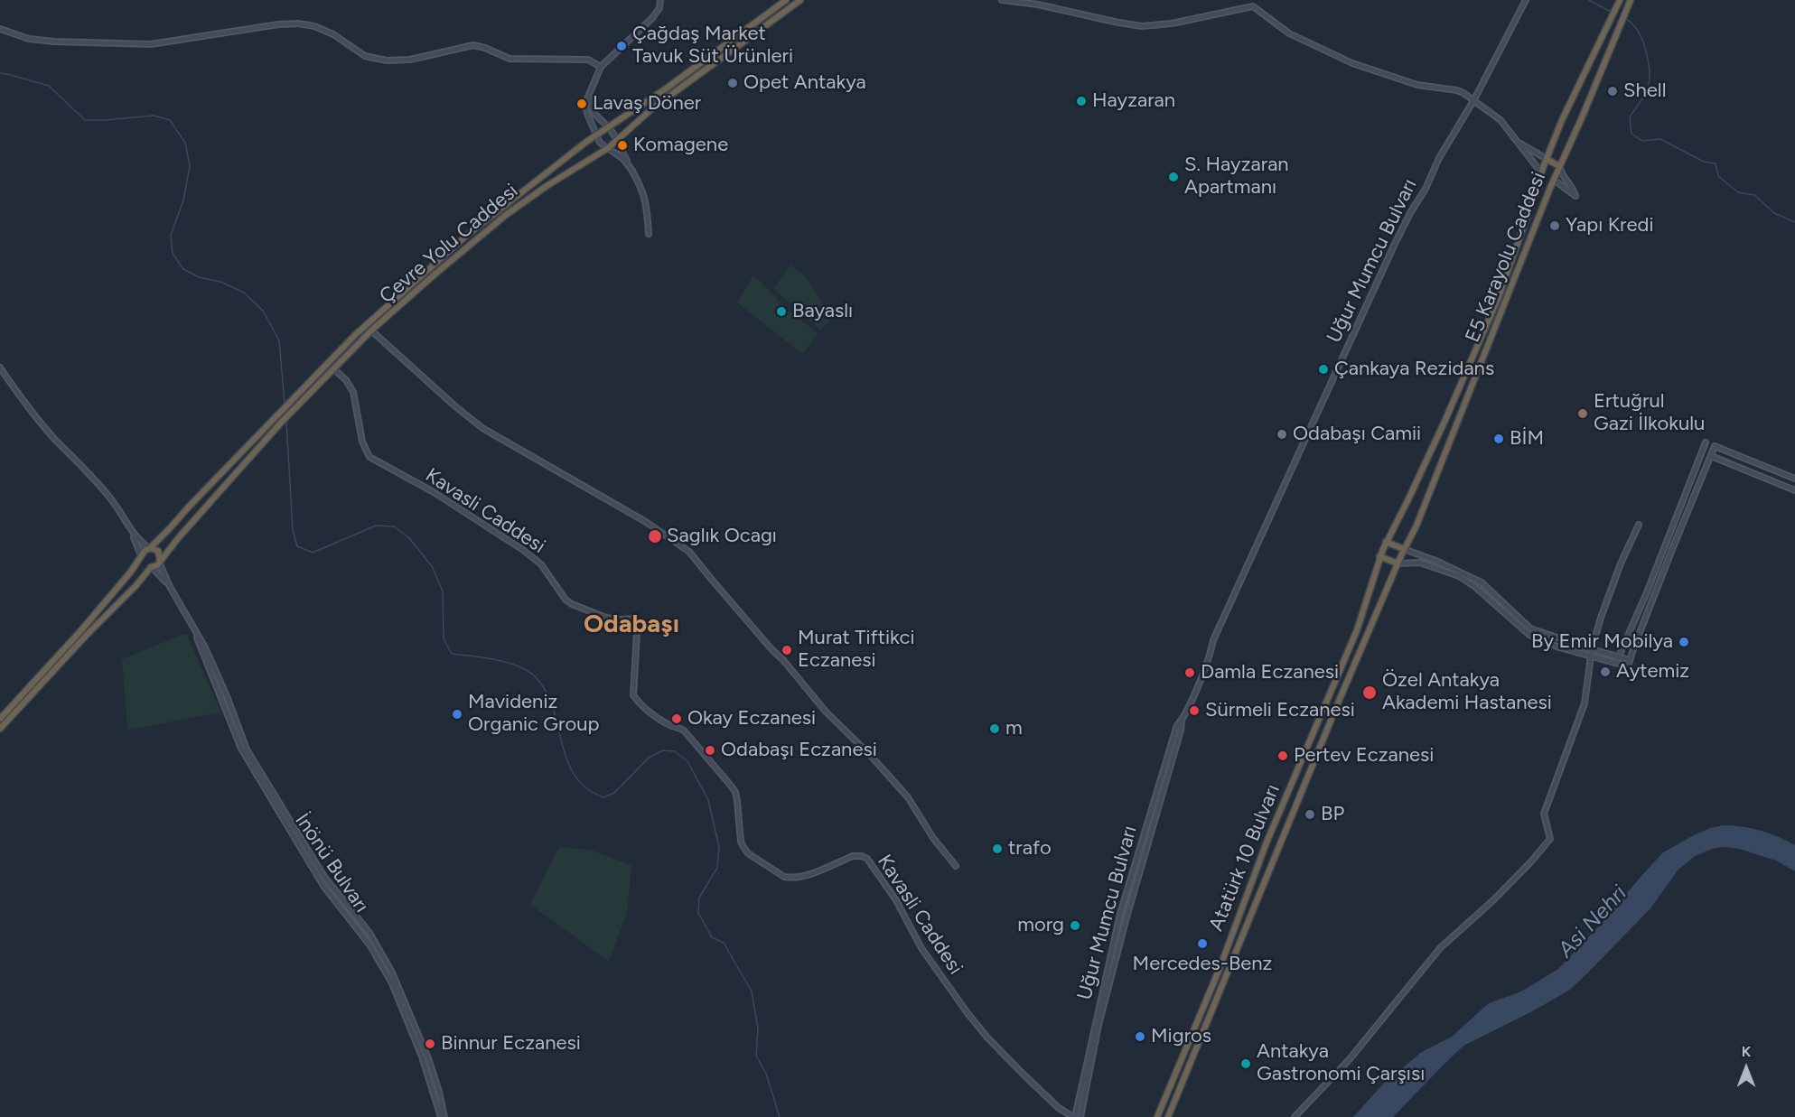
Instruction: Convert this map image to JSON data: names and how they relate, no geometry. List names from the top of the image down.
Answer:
{
  "streets": {
    "highway": ["Çevre Yolu Caddesi", "E5 Karayolu Caddesi", "Atatürk 10 Bulvarı"],
    "street": ["Uğur Mumcu Bulvarı", "Kavasli Caddesi", "İnönü Bulvarı"]
  },
  "crossings": [
    ["Çevre Yolu Caddesi", "Kavasli Caddesi"],
    ["Çevre Yolu Caddesi", "İnönü Bulvarı"],
    ["E5 Karayolu Caddesi", "Atatürk 10 Bulvarı"],
    ["Uğur Mumcu Bulvarı", "Kavasli Caddesi"]
  ],
  "districts": ["Odabaşı"],
  "water": ["Asi Nehri"],
  "places": [
    "Çağdaş Market Tavuk Süt Ürünleri",
    "Opet Antakya",
    "Shell",
    "Hayzaran",
    "Lavaş Döner",
    "Komagene",
    "S. Hayzaran Apartmanı",
    "Yapı Kredi",
    "Bayaslı",
    "Çankaya Rezidans",
    "Ertuğrul Gazi İlkokulu",
    "Odabaşı Camii",
    "BİM",
    "Saglık Ocagı",
    "By Emir Mobilya",
    "Murat Tiftikci Eczanesi",
    "Aytemiz",
    "Damla Eczanesi",
    "Özel Antakya Akademi Hastanesi",
    "Sürmeli Eczanesi",
    "Mavideniz Organic Group",
    "Okay Eczanesi",
    "m",
    "Odabaşı Eczanesi",
    "Pertev Eczanesi",
    "BP",
    "trafo",
    "morg",
    "Mercedes-Benz",
    "Migros",
    "Binnur Eczanesi",
    "Antakya Gastronomi Çarşısı"
  ],
  "north": "top"
}
